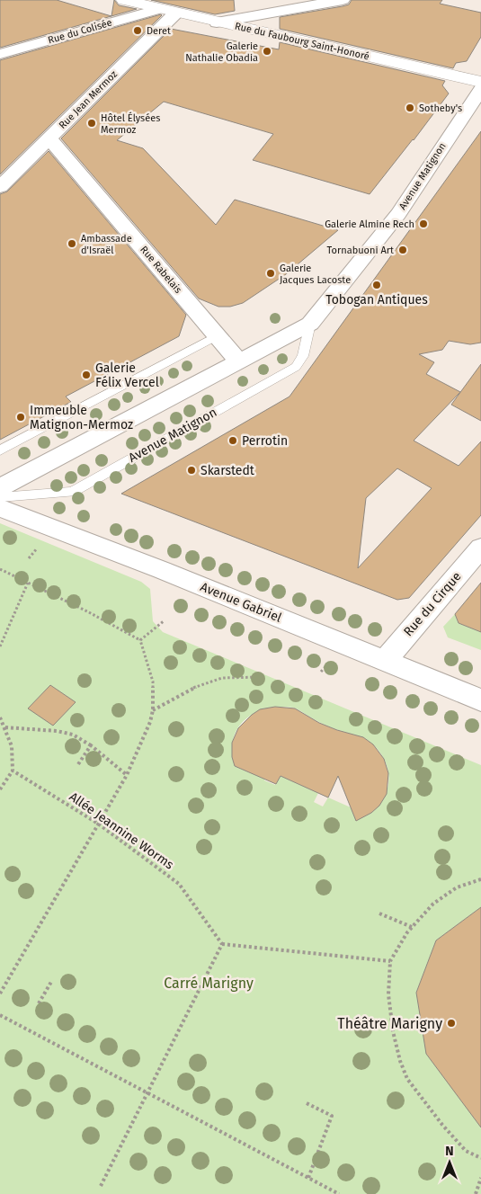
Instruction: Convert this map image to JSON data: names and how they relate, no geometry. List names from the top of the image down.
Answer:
{
  "streets": {
    "street": [
      "Rue du Colisée",
      "Rue du Faubourg Saint-Honoré",
      "Rue Jean Mermoz",
      "Avenue Matignon",
      "Rue Rabelais",
      "Avenue Gabriel",
      "Rue du Cirque"
    ],
    "path": ["Allée Jeannine Worms"]
  },
  "crossings": [
    ["Rue du Colisée", "Rue du Faubourg Saint-Honoré"],
    ["Rue du Faubourg Saint-Honoré", "Rue Jean Mermoz"],
    ["Rue Jean Mermoz", "Rue Rabelais"],
    ["Avenue Matignon", "Rue Rabelais"],
    ["Avenue Gabriel", "Rue du Cirque"]
  ],
  "parks": ["Carré Marigny"],
  "places": [
    "Deret",
    "Galerie Nathalie Obadia",
    "Sotheby's",
    "Hôtel Élysées Mermoz",
    "Galerie Almine Rech",
    "Ambassade d'Israël",
    "Tornabuoni Art",
    "Galerie Jacques Lacoste",
    "Tobogan Antiques",
    "Galerie Félix Vercel",
    "Immeuble Matignon-Mermoz",
    "Perrotin",
    "Skarstedt",
    "Théâtre Marigny"
  ],
  "north": "top"
}
